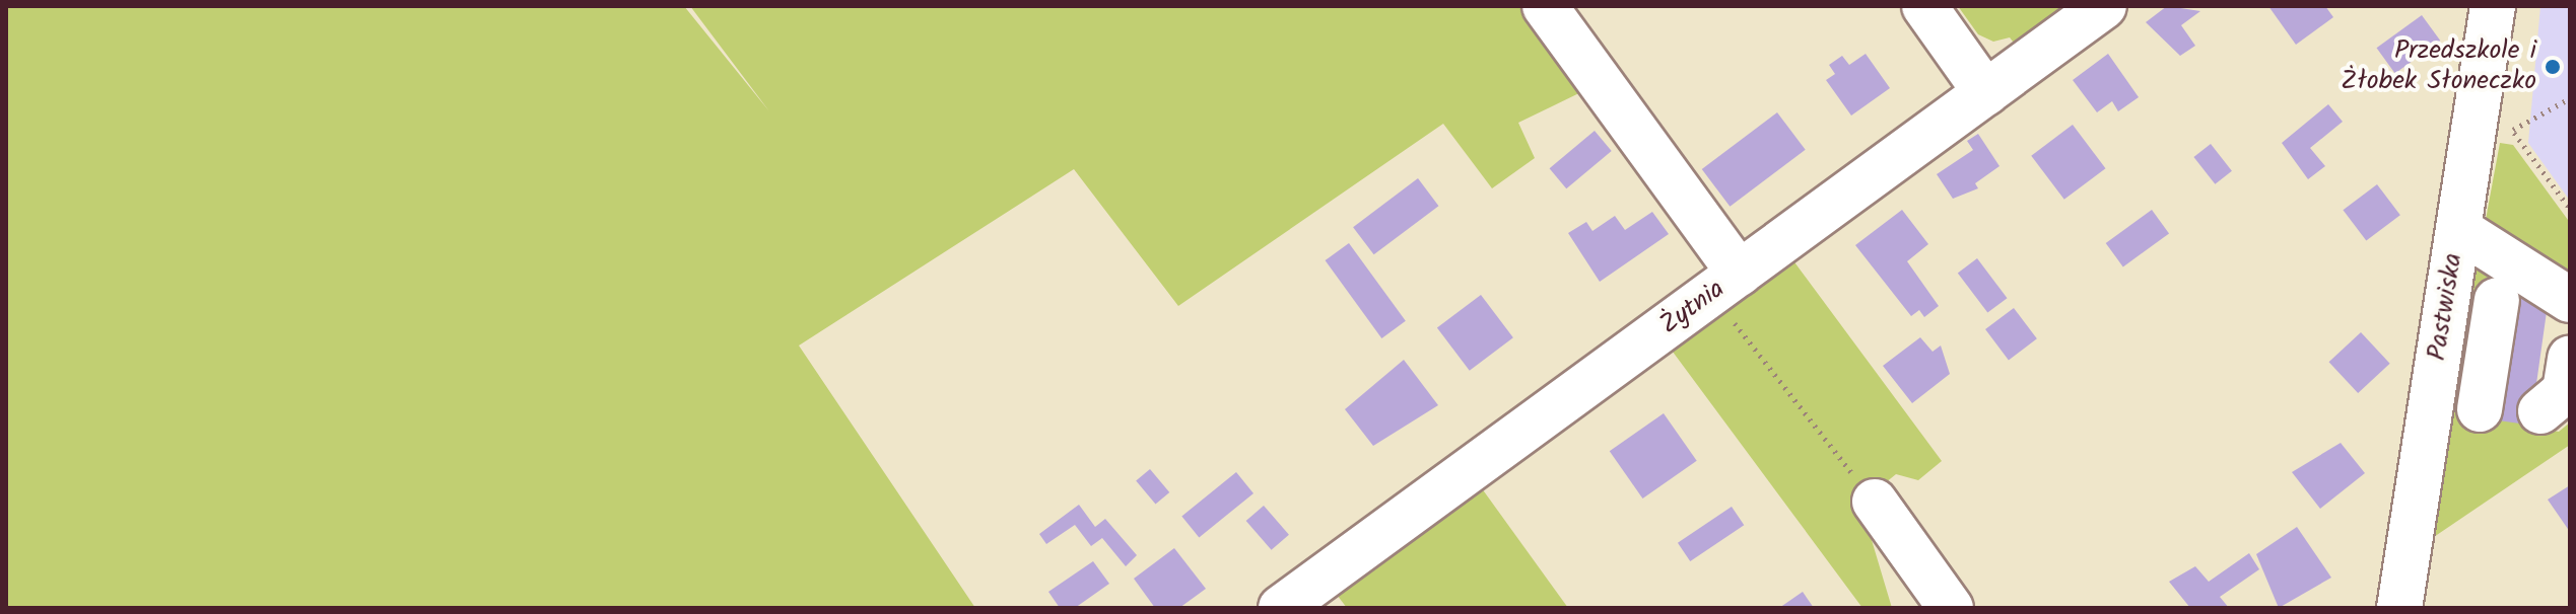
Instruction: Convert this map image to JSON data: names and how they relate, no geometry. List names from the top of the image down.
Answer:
{
  "streets": {
    "street": ["Pastwiska", "Żytnia"]
  },
  "places": ["Przedszkole i Żłobek Słoneczko"]
}
